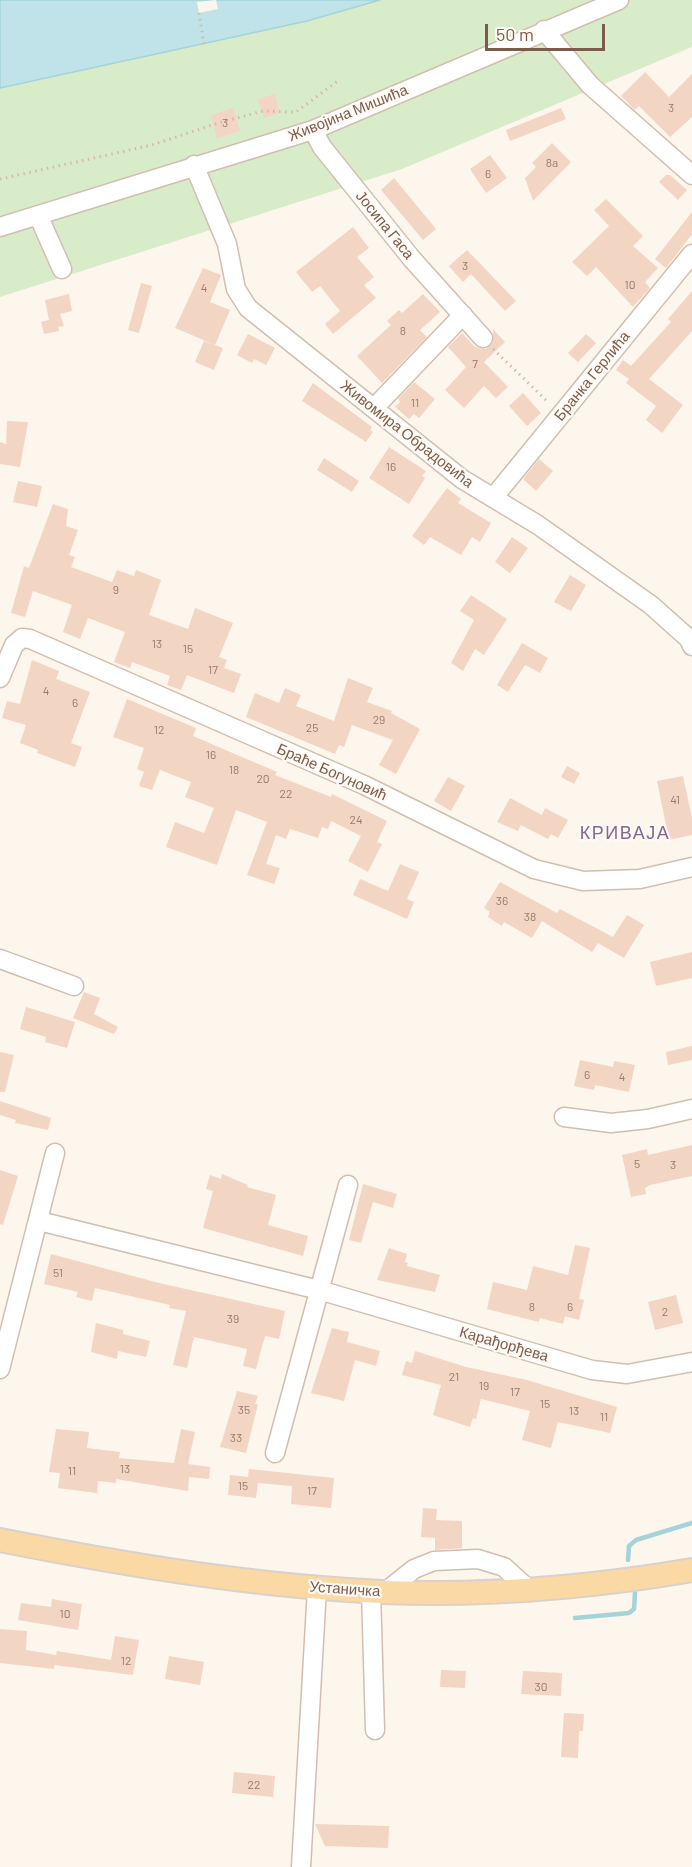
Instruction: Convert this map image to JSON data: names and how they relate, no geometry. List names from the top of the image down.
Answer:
{
  "streets": {
    "main road": ["Устаничка"],
    "street": [
      "Живојина Мишића",
      "Јосипа Гаса",
      "Бранка Герлића",
      "Живомира Обрадовића",
      "Браће Богуновић",
      "Карађорђева"
    ]
  },
  "crossings": [
    ["Живојина Мишића", "Јосипа Гаса"],
    ["Живојина Мишића", "Живомира Обрадовића"],
    ["Бранка Герлића", "Живомира Обрадовића"]
  ],
  "districts": ["КРИВАЈА"],
  "house_numbers": [
    "3",
    "3",
    "8a",
    "6",
    "3",
    "10",
    "4",
    "8",
    "7",
    "11",
    "16",
    "9",
    "13",
    "15",
    "17",
    "4",
    "6",
    "29",
    "25",
    "12",
    "16",
    "18",
    "20",
    "22",
    "41",
    "24",
    "36",
    "38",
    "6",
    "4",
    "5",
    "3",
    "51",
    "8",
    "6",
    "2",
    "39",
    "21",
    "19",
    "17",
    "15",
    "35",
    "13",
    "11",
    "33",
    "13",
    "11",
    "15",
    "17",
    "10",
    "12",
    "30",
    "22"
  ],
  "scale_bar": "50 m"
}
